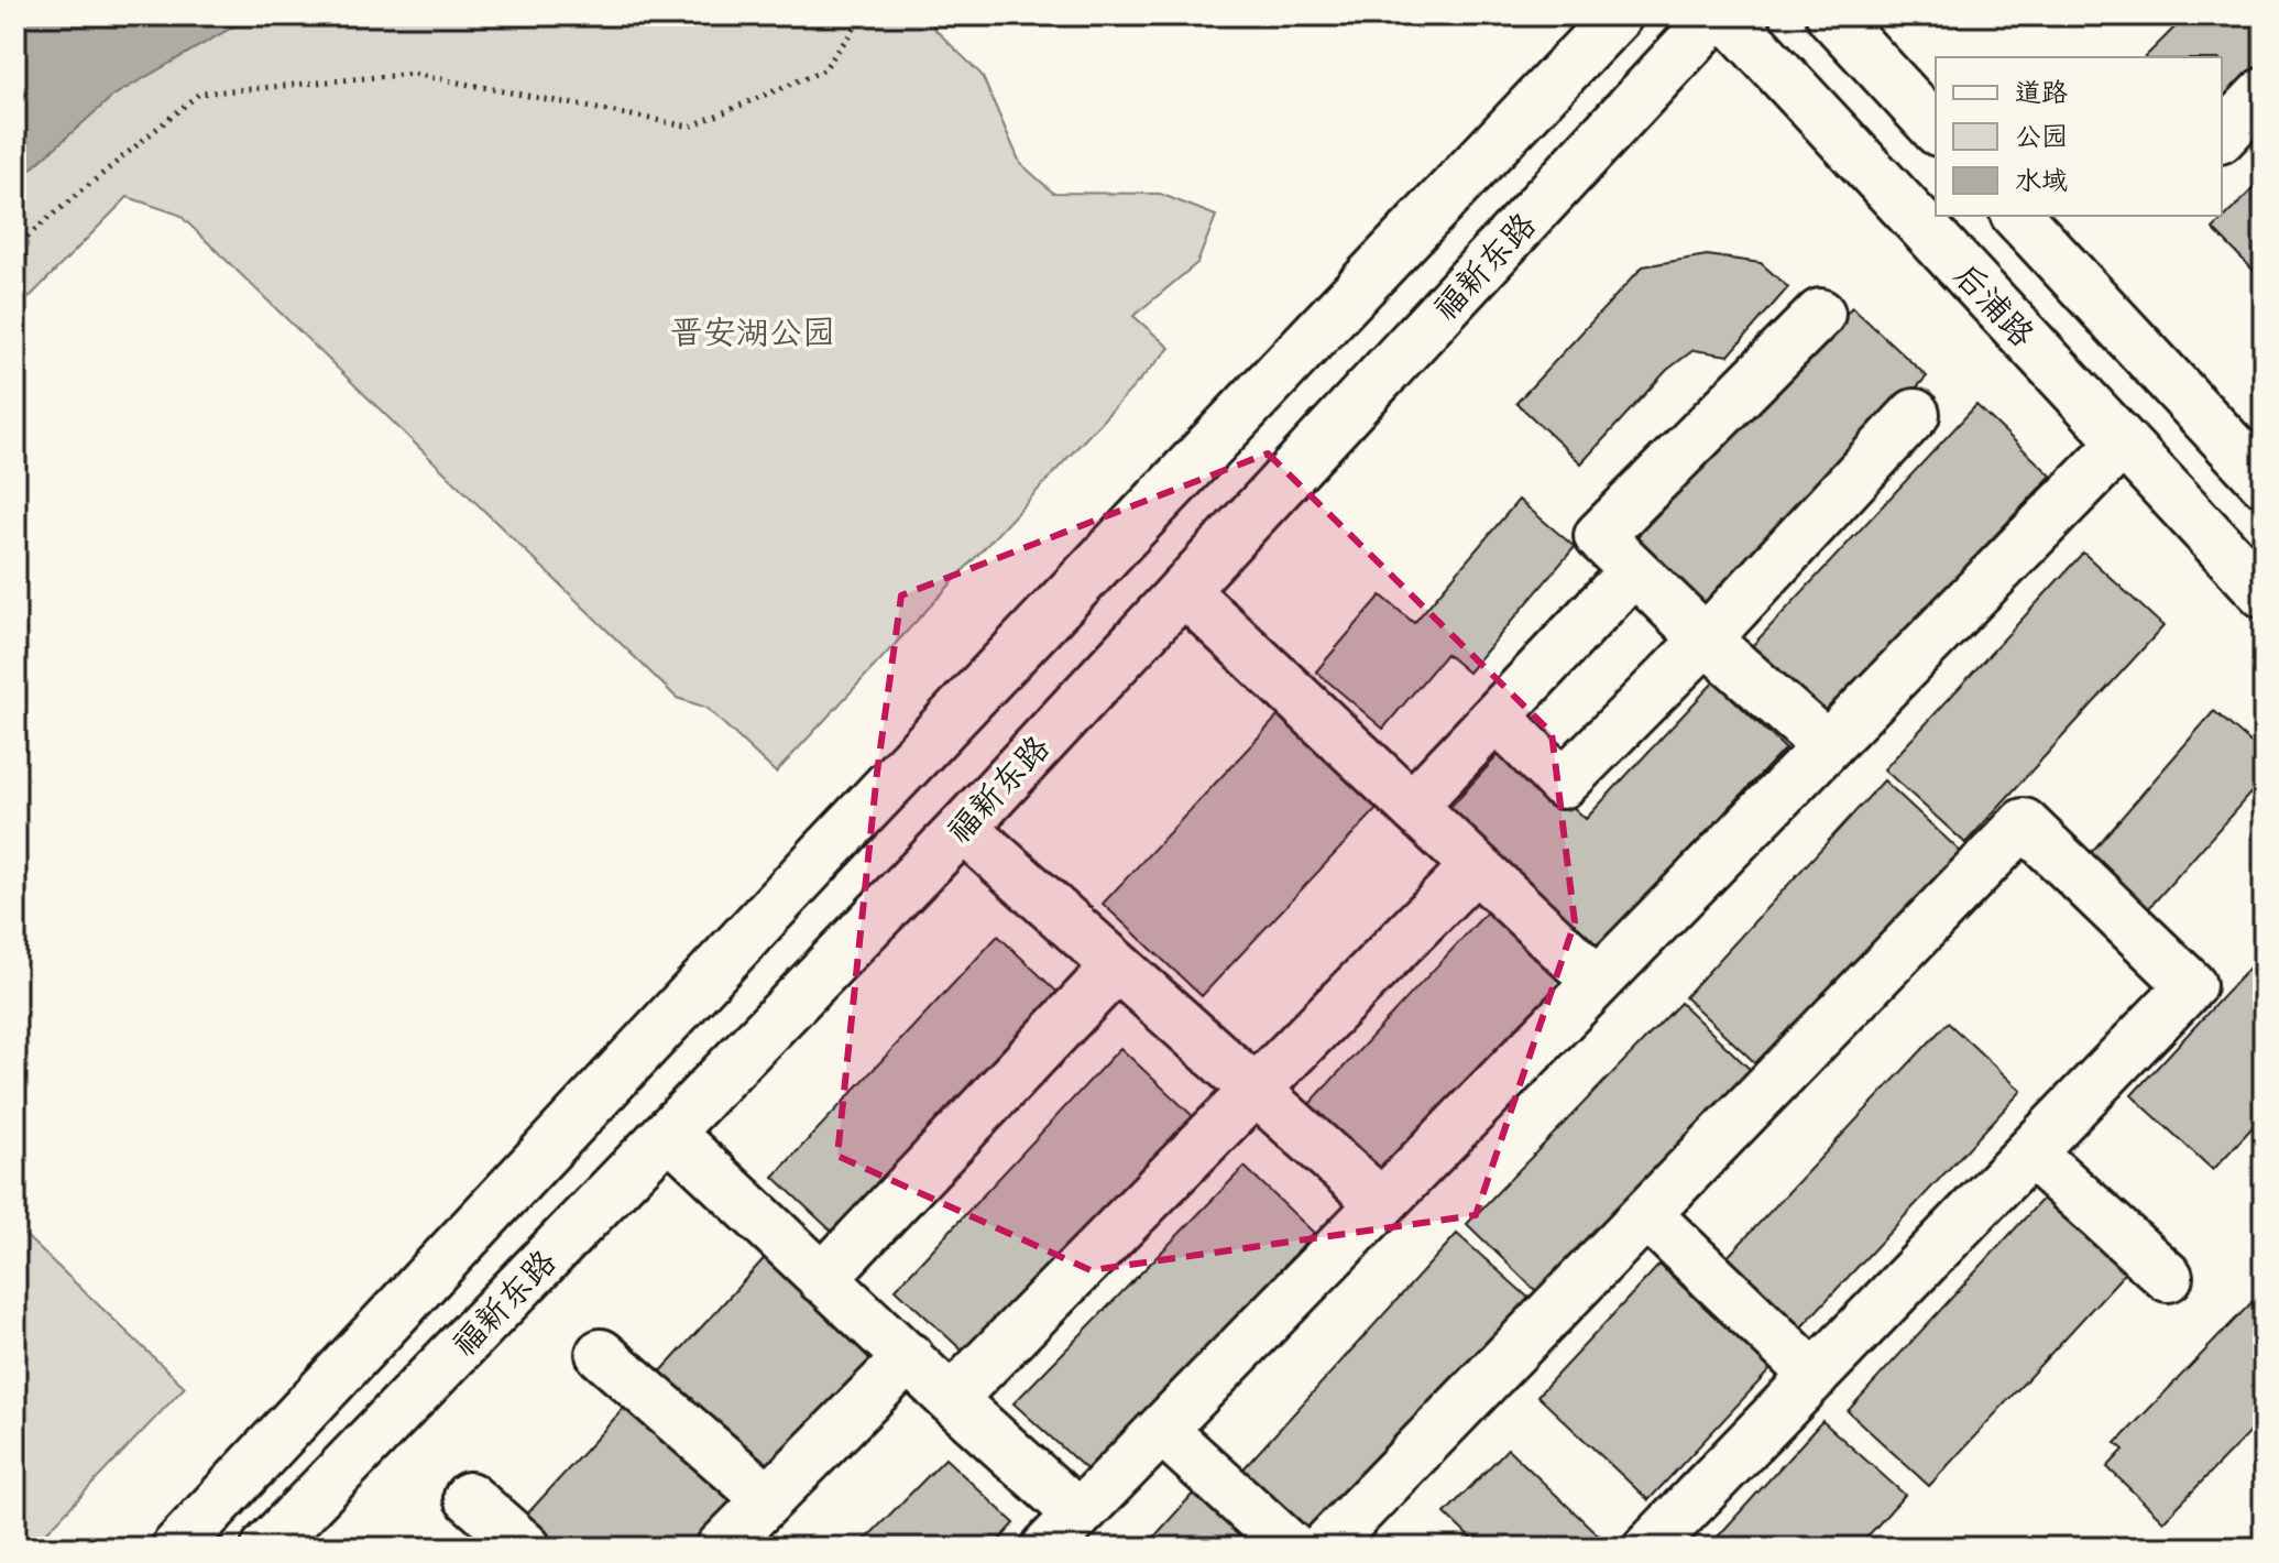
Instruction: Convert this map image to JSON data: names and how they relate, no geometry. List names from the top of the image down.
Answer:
{
  "streets": {
    "main road": ["福新东路", "后浦路"]
  },
  "parks": ["晋安湖公园"],
  "legend": ["道路", "公园", "水域"]
}
